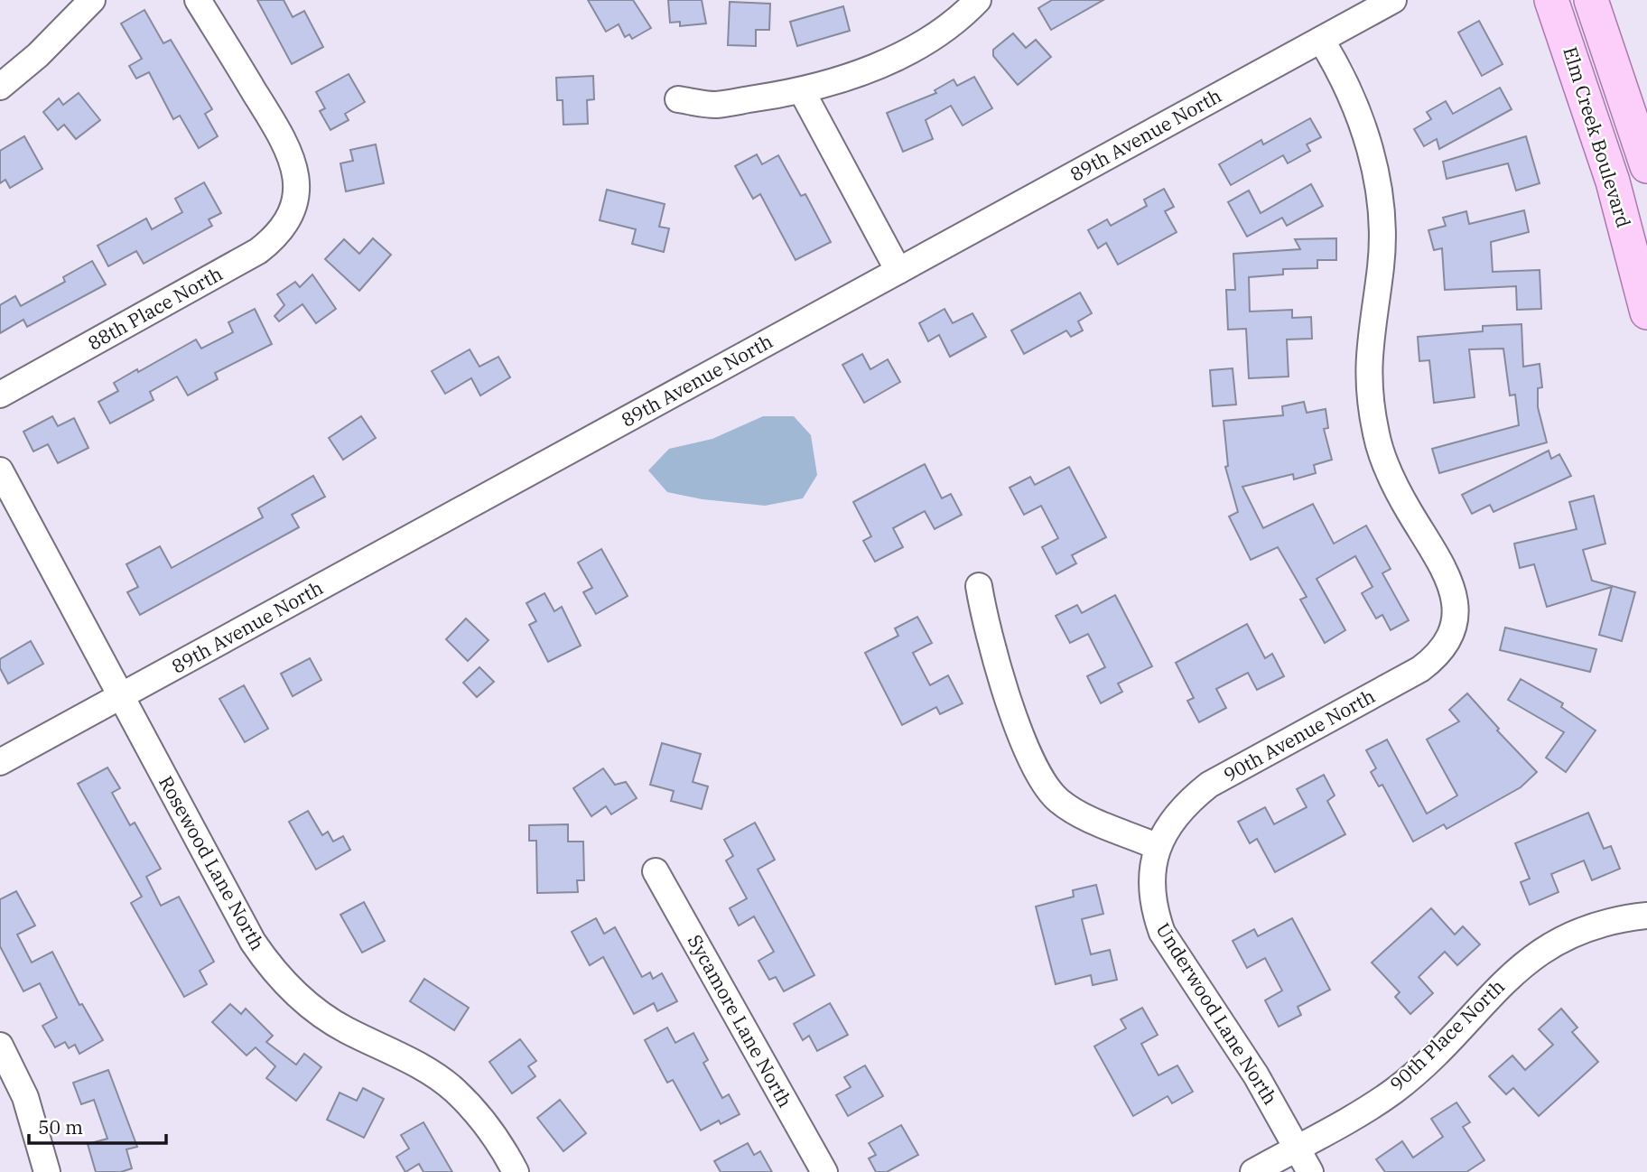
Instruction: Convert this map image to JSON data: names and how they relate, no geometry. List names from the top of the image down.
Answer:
{
  "streets": {
    "main road": ["Elm Creek Boulevard"],
    "street": [
      "89th Avenue North",
      "88th Place North",
      "90th Avenue North",
      "Rosewood Lane North",
      "Underwood Lane North",
      "Sycamore Lane North",
      "90th Place North"
    ]
  },
  "crossings": [
    ["89th Avenue North", "90th Avenue North"],
    ["89th Avenue North", "Rosewood Lane North"],
    ["90th Avenue North", "Underwood Lane North"],
    ["Underwood Lane North", "90th Place North"]
  ],
  "scale_bar": "50 m"
}
